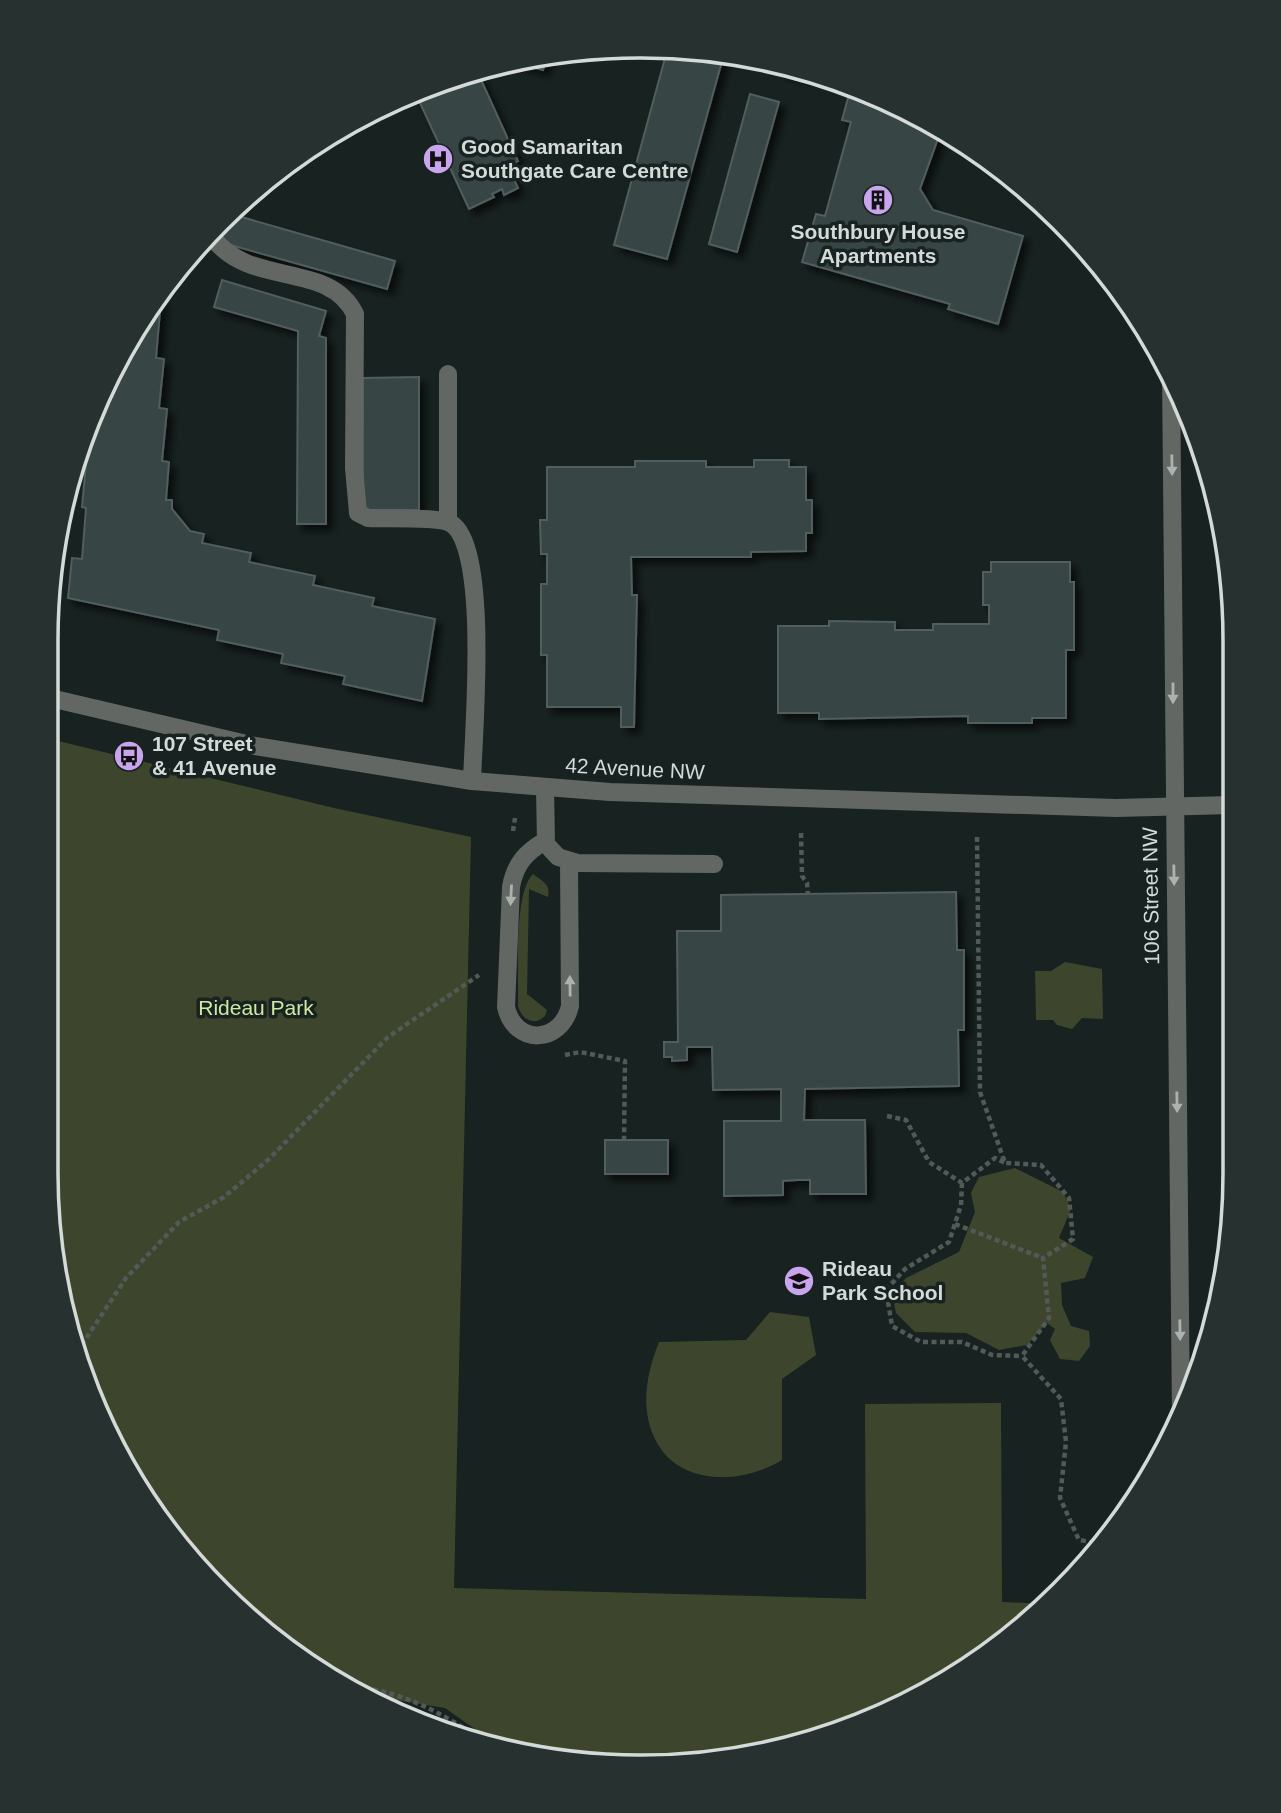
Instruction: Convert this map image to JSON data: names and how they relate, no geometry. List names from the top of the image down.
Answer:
{
  "streets": {
    "street": ["42 Avenue NW", "106 Street NW"]
  },
  "crossings": [
    ["42 Avenue NW", "106 Street NW"]
  ],
  "one_way": ["106 Street NW"],
  "parks": ["Rideau Park"],
  "places": {
    "hospital": ["Good Samaritan Southgate Care Centre"],
    "building": ["Southbury House Apartments"],
    "bus stop": ["107 Street & 41 Avenue"],
    "school or university": ["Rideau Park School"]
  }
}
